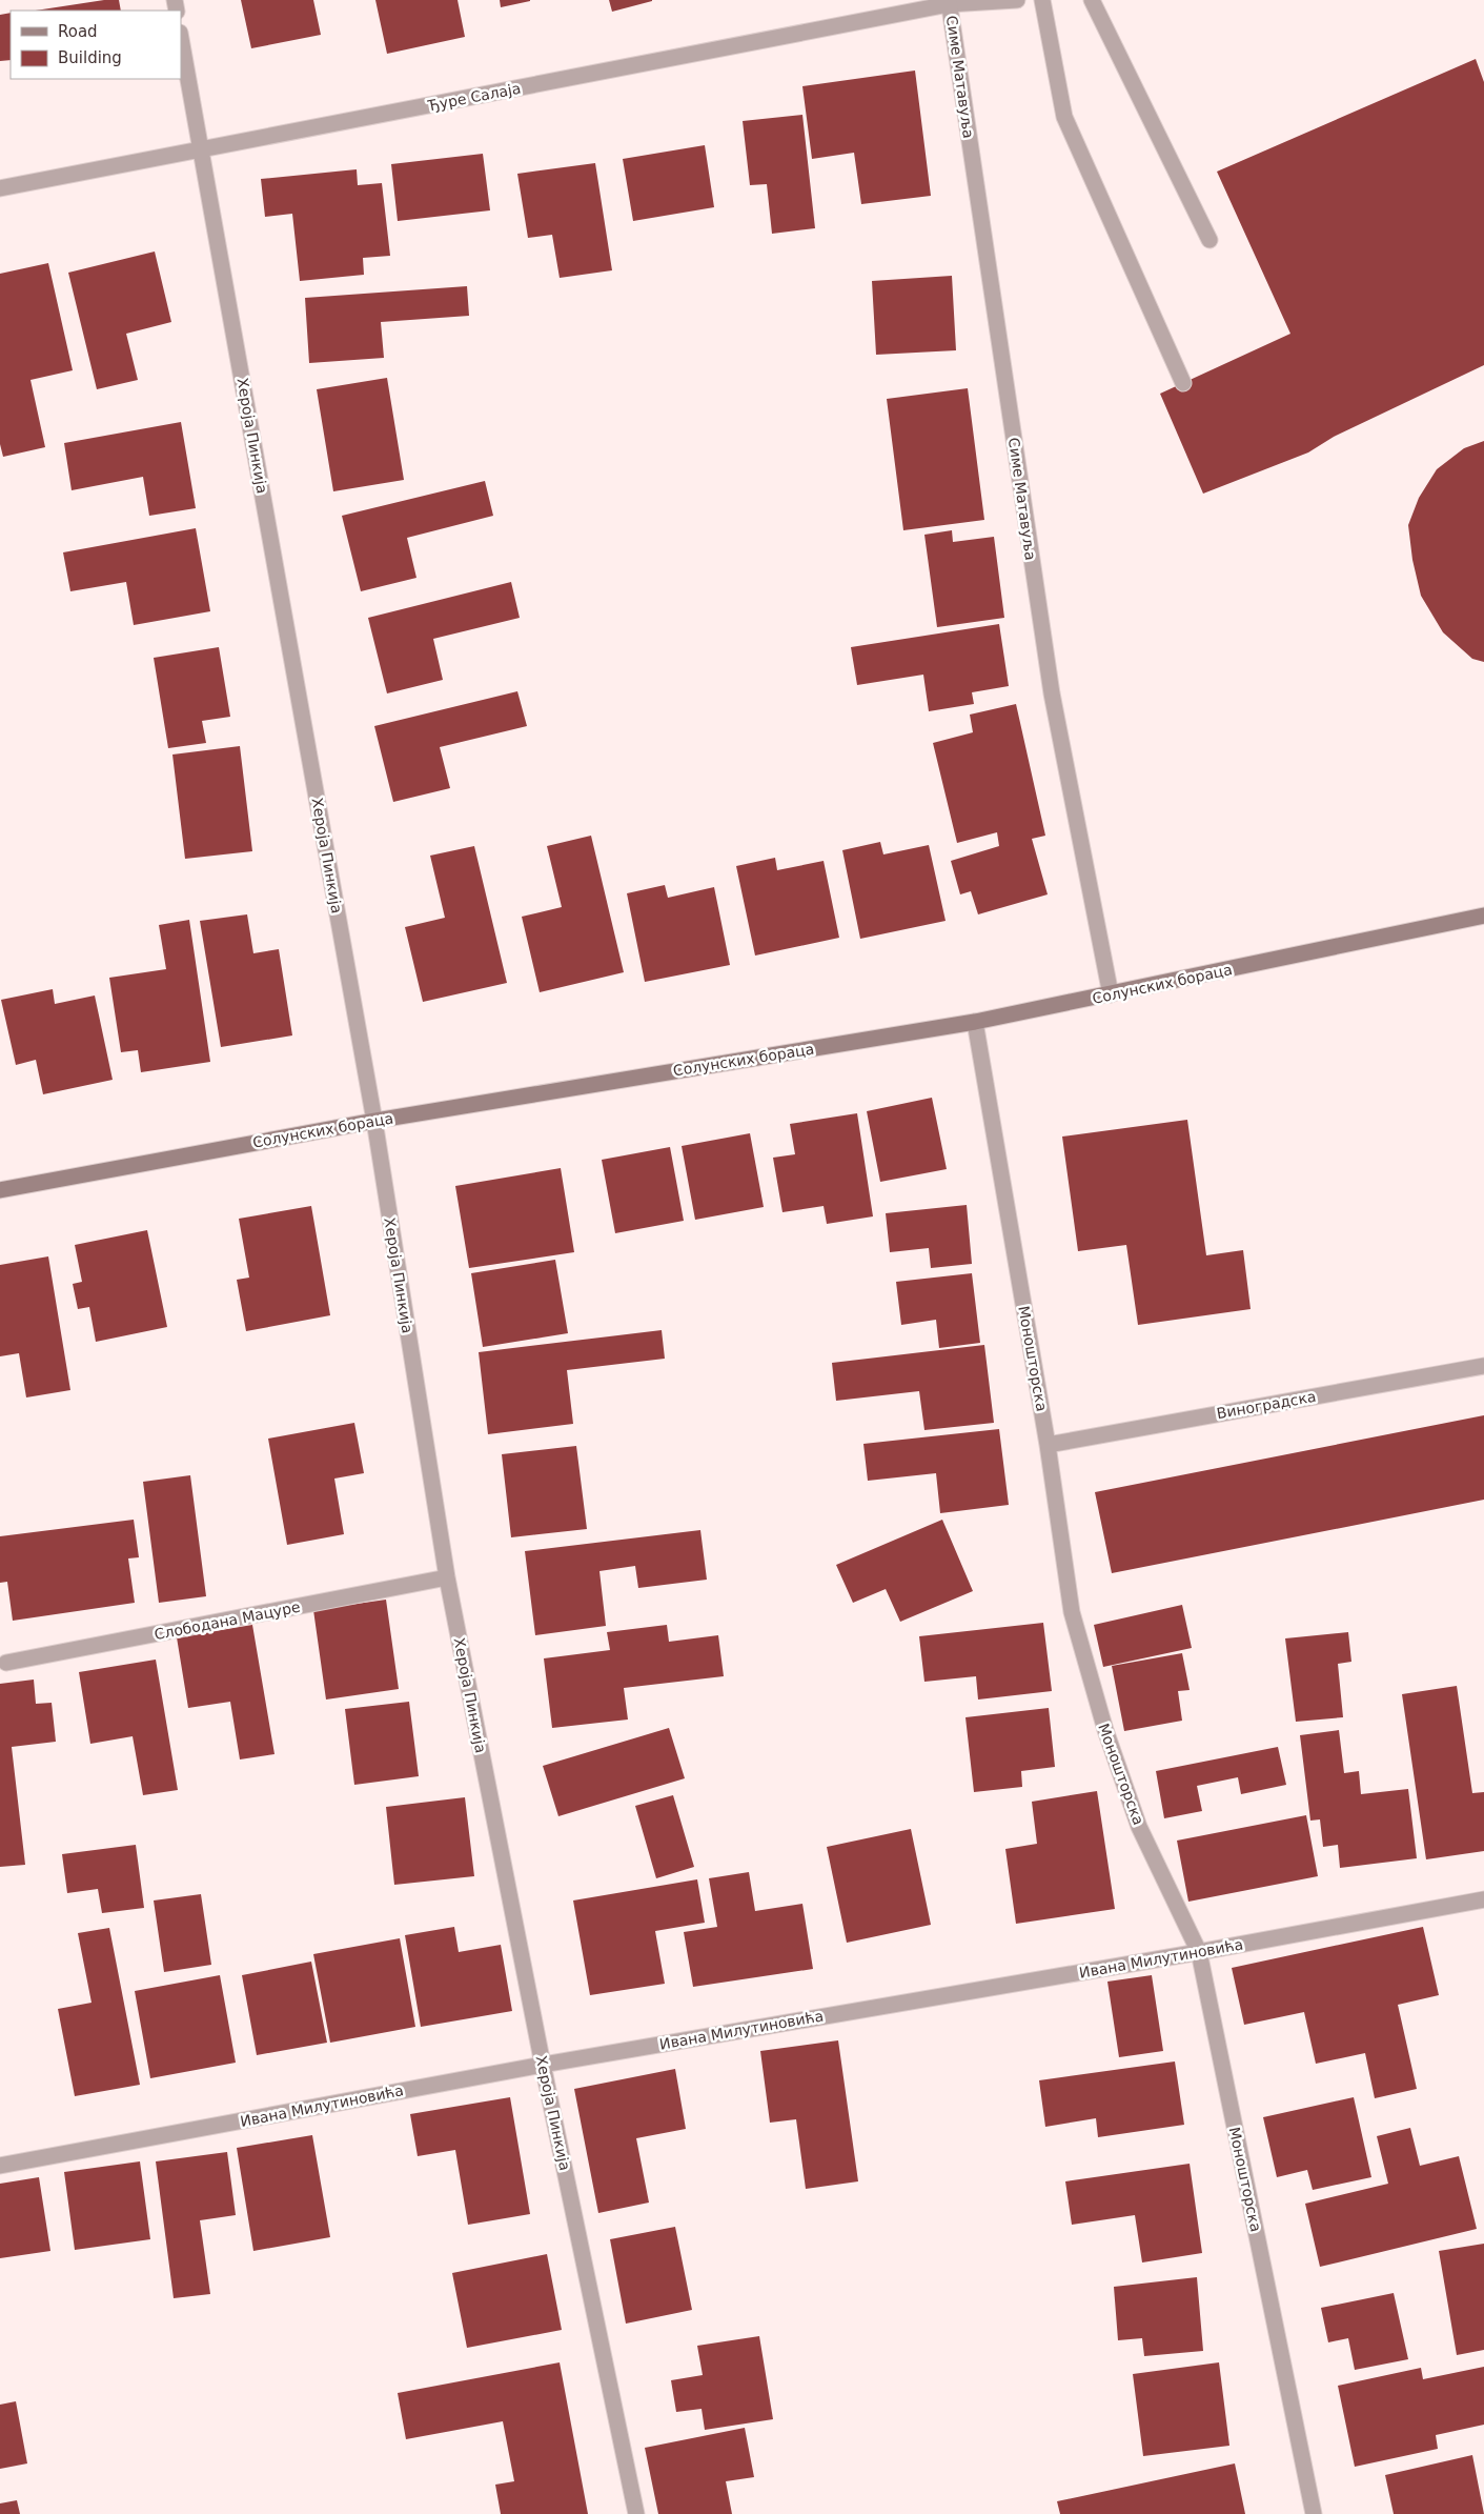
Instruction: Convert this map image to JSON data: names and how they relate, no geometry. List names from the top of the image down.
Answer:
{
  "streets": {
    "street": [
      "Симе Матавуља",
      "Ђуре Салаја",
      "Хероја Пинкија",
      "Солунских бораца",
      "Моношторска",
      "Виноградска",
      "Слободана Мацуре",
      "Ивана Милутиновића"
    ]
  },
  "crossings": [
    ["Симе Матавуља", "Ђуре Салаја"],
    ["Симе Матавуља", "Солунских бораца"],
    ["Ђуре Салаја", "Хероја Пинкија"],
    ["Хероја Пинкија", "Солунских бораца"],
    ["Хероја Пинкија", "Слободана Мацуре"],
    ["Хероја Пинкија", "Ивана Милутиновића"],
    ["Солунских бораца", "Моношторска"],
    ["Моношторска", "Виноградска"],
    ["Моношторска", "Ивана Милутиновића"]
  ],
  "legend": ["Road", "Building"]
}
